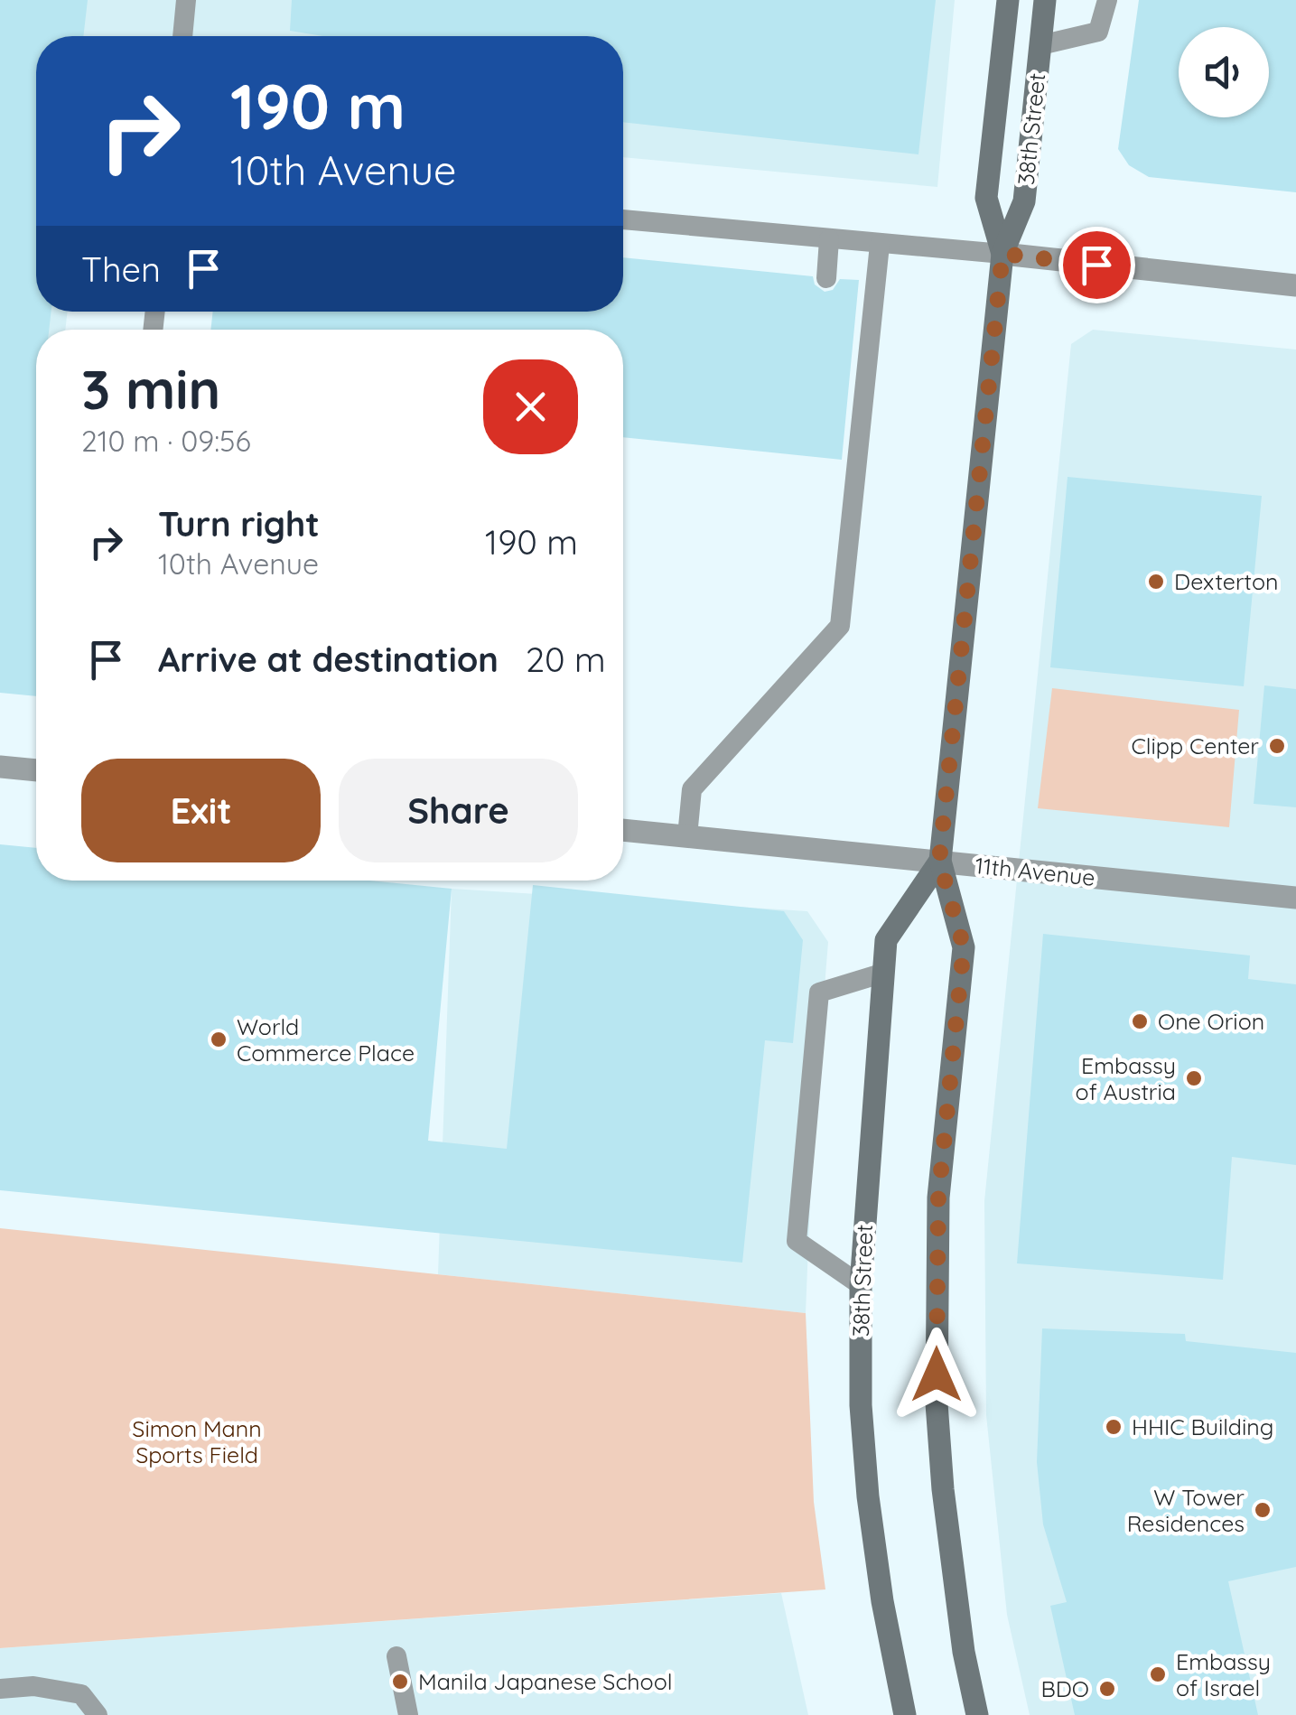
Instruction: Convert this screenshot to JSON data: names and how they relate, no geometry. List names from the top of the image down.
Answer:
{
  "streets": {
    "main road": ["38th Street"],
    "street": ["11th Avenue"]
  },
  "crossings": [
    ["38th Street", "11th Avenue"]
  ],
  "parks": ["Simon Mann Sports Field"],
  "places": [
    "Dexterton",
    "Clipp Center",
    "One Orion",
    "World Commerce Place",
    "Embassy of Austria",
    "HHIC Building",
    "W Tower Residences",
    "Embassy of Israel",
    "Manila Japanese School",
    "BDO"
  ],
  "page": {
    "turn": ["190 m", "10th Avenue"],
    "then": "Then",
    "heading": ["3 min", "210 m · 09:56"],
    "list": [
      {
        "name": "Turn right",
        "note": "10th Avenue",
        "value": "190 m"
      },
      {
        "name": "Arrive at destination",
        "value": "20 m"
      }
    ],
    "buttons": ["Exit", "Share"]
  }
}
